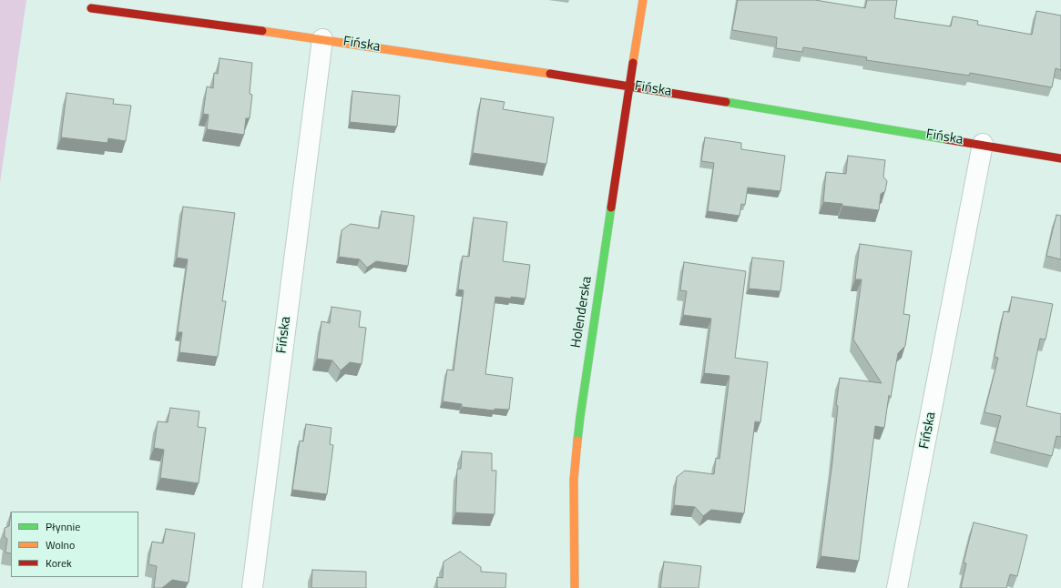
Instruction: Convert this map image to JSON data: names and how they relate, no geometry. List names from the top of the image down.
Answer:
{
  "streets": {
    "street": ["Fińska", "Holenderska"]
  },
  "crossings": [
    ["Fińska", "Holenderska"]
  ],
  "legend": ["Płynnie", "Wolno", "Korek"]
}
